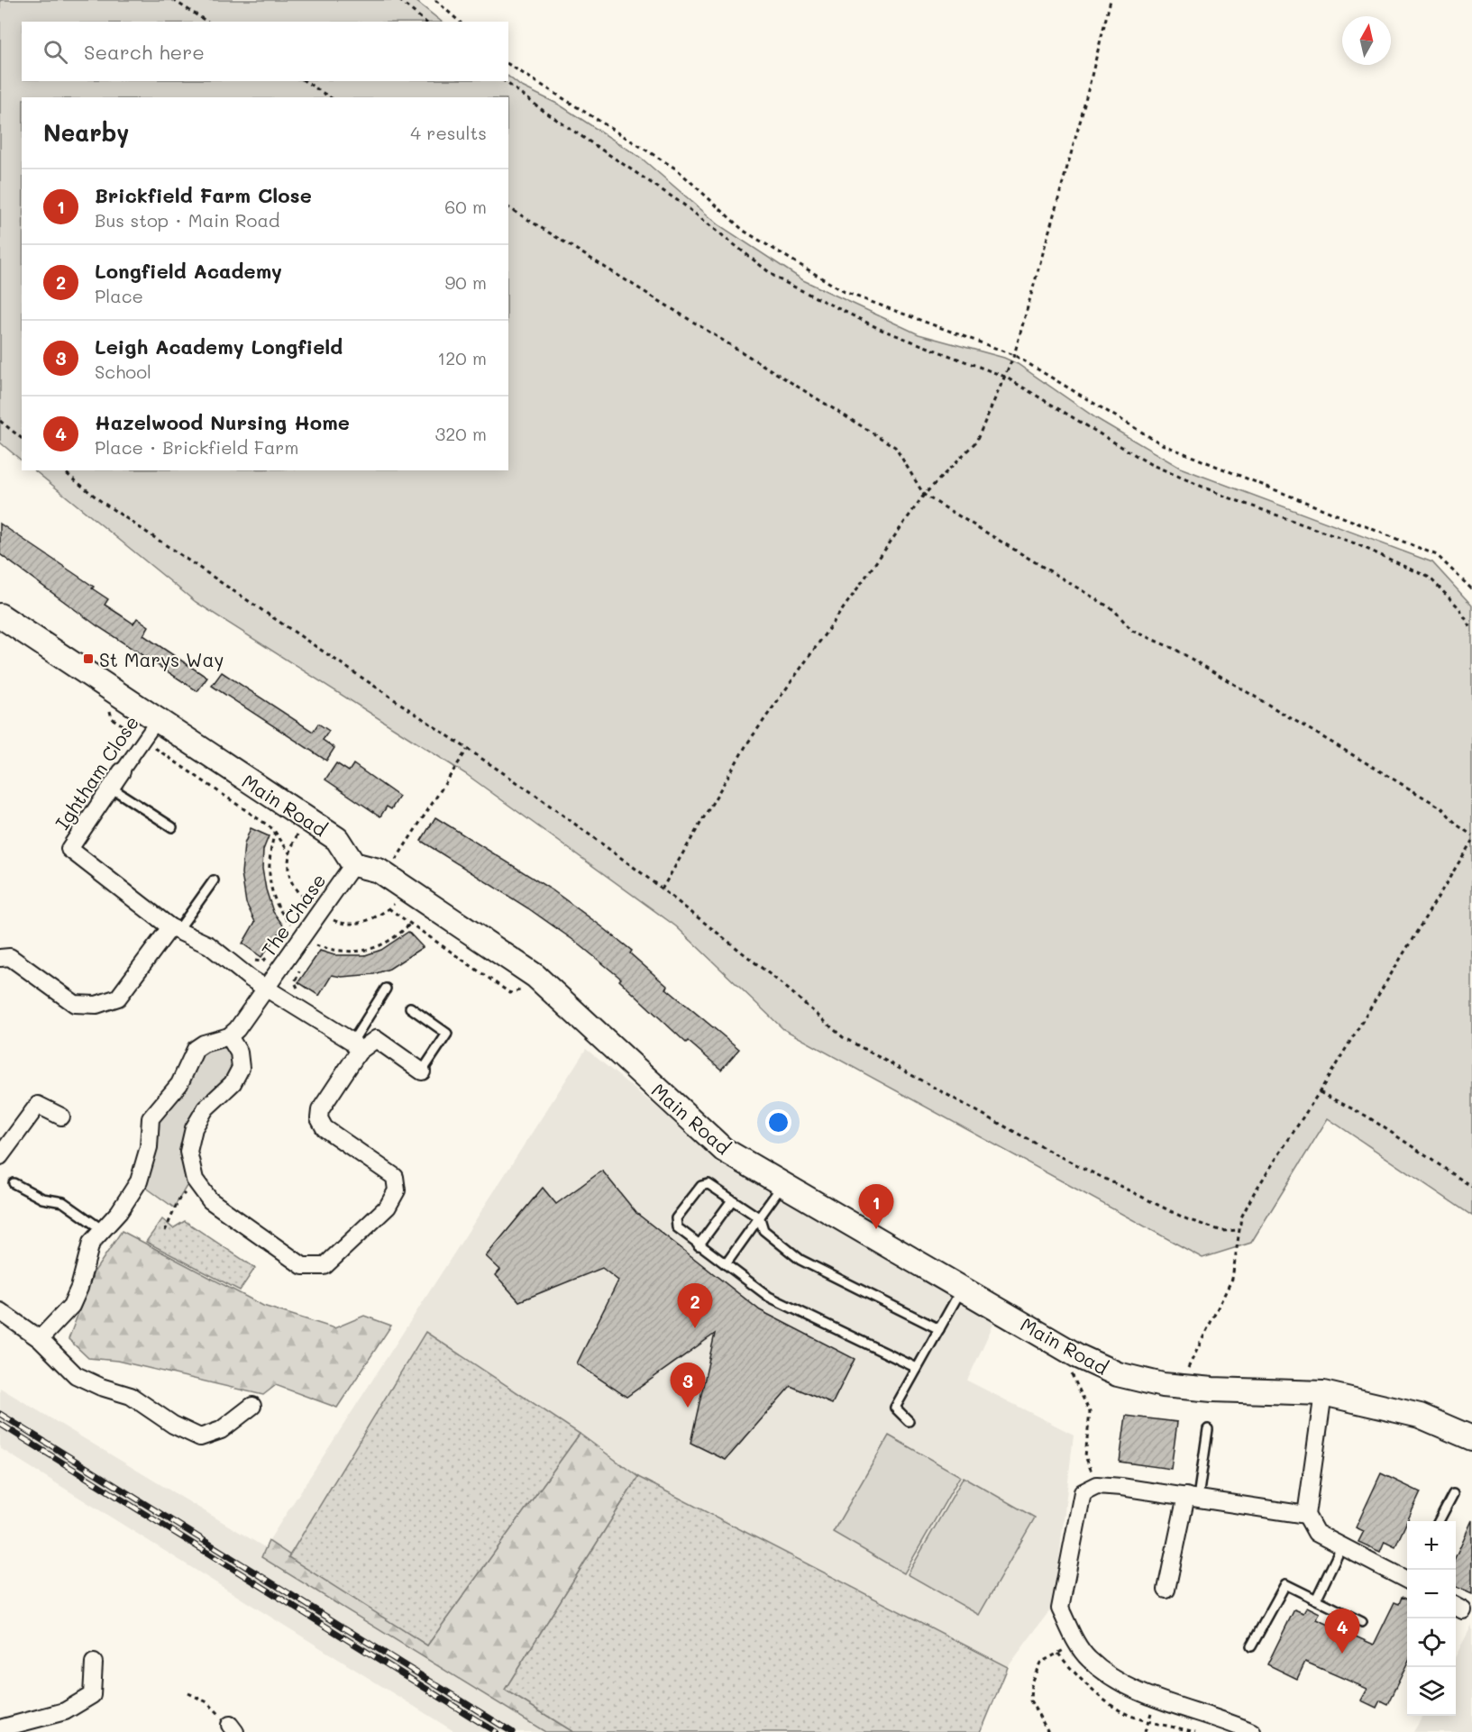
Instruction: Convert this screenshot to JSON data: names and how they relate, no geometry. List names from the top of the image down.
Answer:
{
  "streets": {
    "main road": ["Main Road"],
    "street": ["Ightham Close", "The Chase"]
  },
  "crossings": [
    ["Ightham Close", "Main Road"],
    ["Main Road", "The Chase"]
  ],
  "places": {
    "transit": ["St Marys Way"]
  },
  "north": "top",
  "page": {
    "search": "Search here",
    "heading": ["Nearby", "4 results"],
    "list": [
      {
        "mark": "1",
        "name": "Brickfield Farm Close",
        "note": "Bus stop · Main Road",
        "value": "60 m"
      },
      {
        "mark": "2",
        "name": "Longfield Academy",
        "note": "Place",
        "value": "90 m"
      },
      {
        "mark": "3",
        "name": "Leigh Academy Longfield",
        "note": "School",
        "value": "120 m"
      },
      {
        "mark": "4",
        "name": "Hazelwood Nursing Home",
        "note": "Place · Brickfield Farm",
        "value": "320 m"
      }
    ],
    "pins": [
      "1",
      "2",
      "3",
      "4"
    ],
    "map_buttons": ["+", "−"]
  }
}
